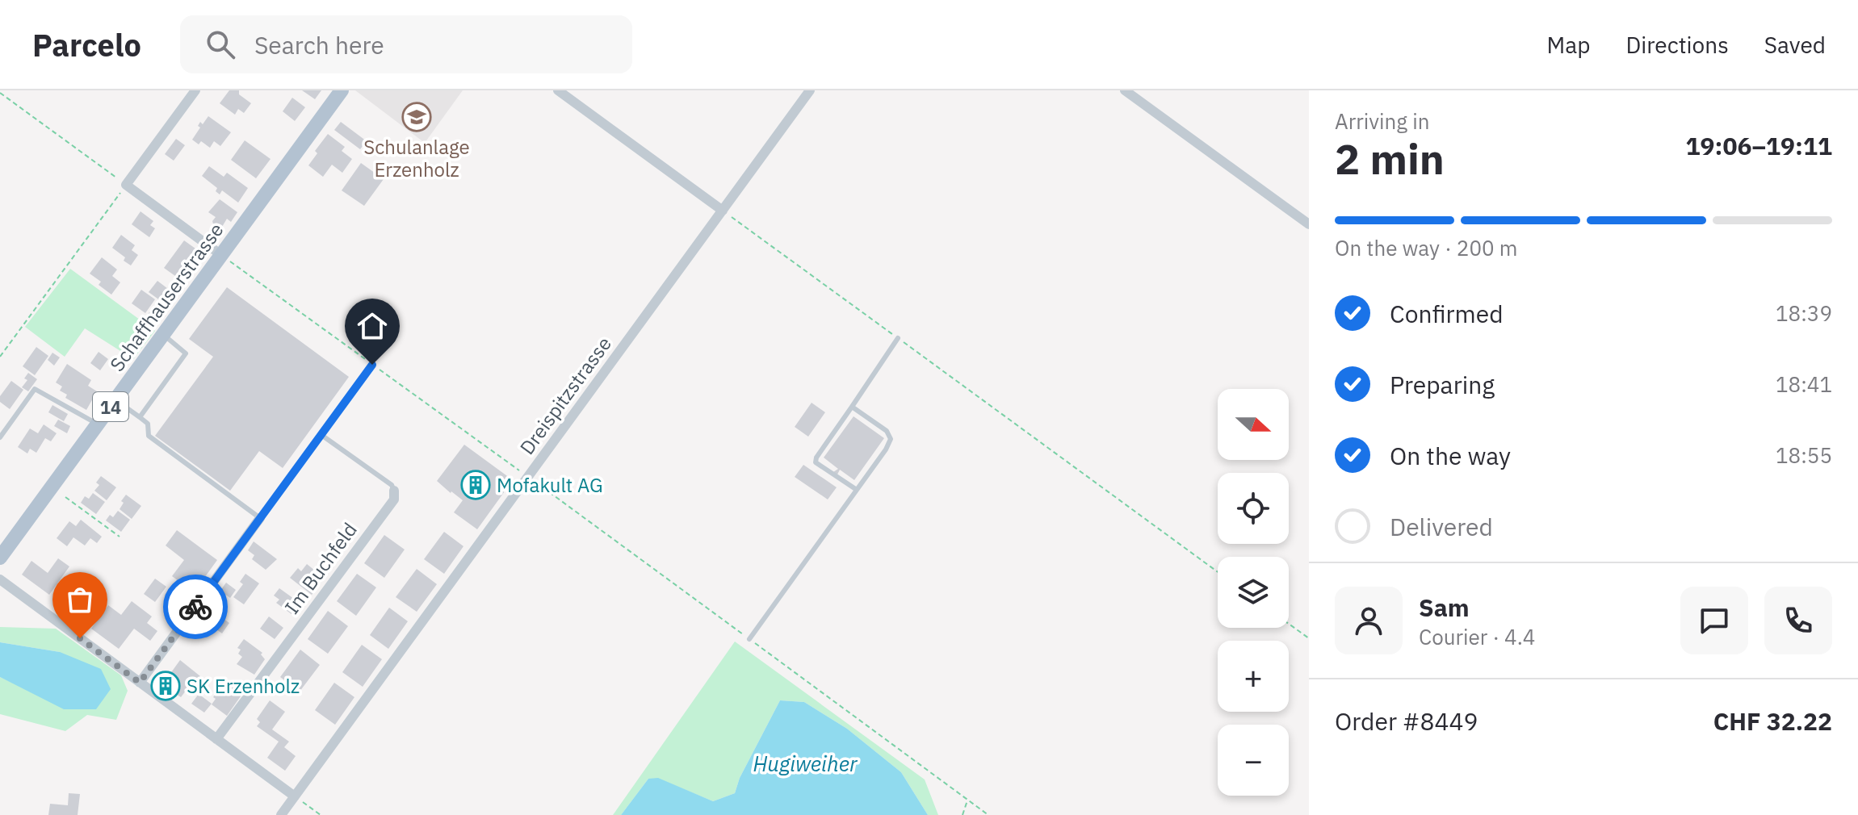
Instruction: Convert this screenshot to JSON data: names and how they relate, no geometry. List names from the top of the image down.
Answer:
{
  "streets": {
    "main road": ["Schaffhauserstrasse", "14"],
    "street": ["Dreispitzstrasse", "Im Buchfeld"]
  },
  "water": ["Hugiweiher"],
  "places": {
    "school or university": ["Schulanlage Erzenholz"],
    "building": ["Mofakult AG", "SK Erzenholz"]
  },
  "north": "right",
  "page": {
    "header": "Parcelo",
    "search": "Search here",
    "nav": ["Map", "Directions", "Saved"],
    "heading": ["2 min", "Arriving in", "19:06–19:11"],
    "panel": [
      "Sam",
      "Courier · 4.4",
      "Order #8449",
      "CHF 32.22"
    ],
    "bar": "On the way · 200 m",
    "list": [
      ["Confirmed", "18:39"],
      ["Preparing", "18:41"],
      ["On the way", "18:55"],
      "Delivered"
    ],
    "map_buttons": ["+", "−"]
  }
}
